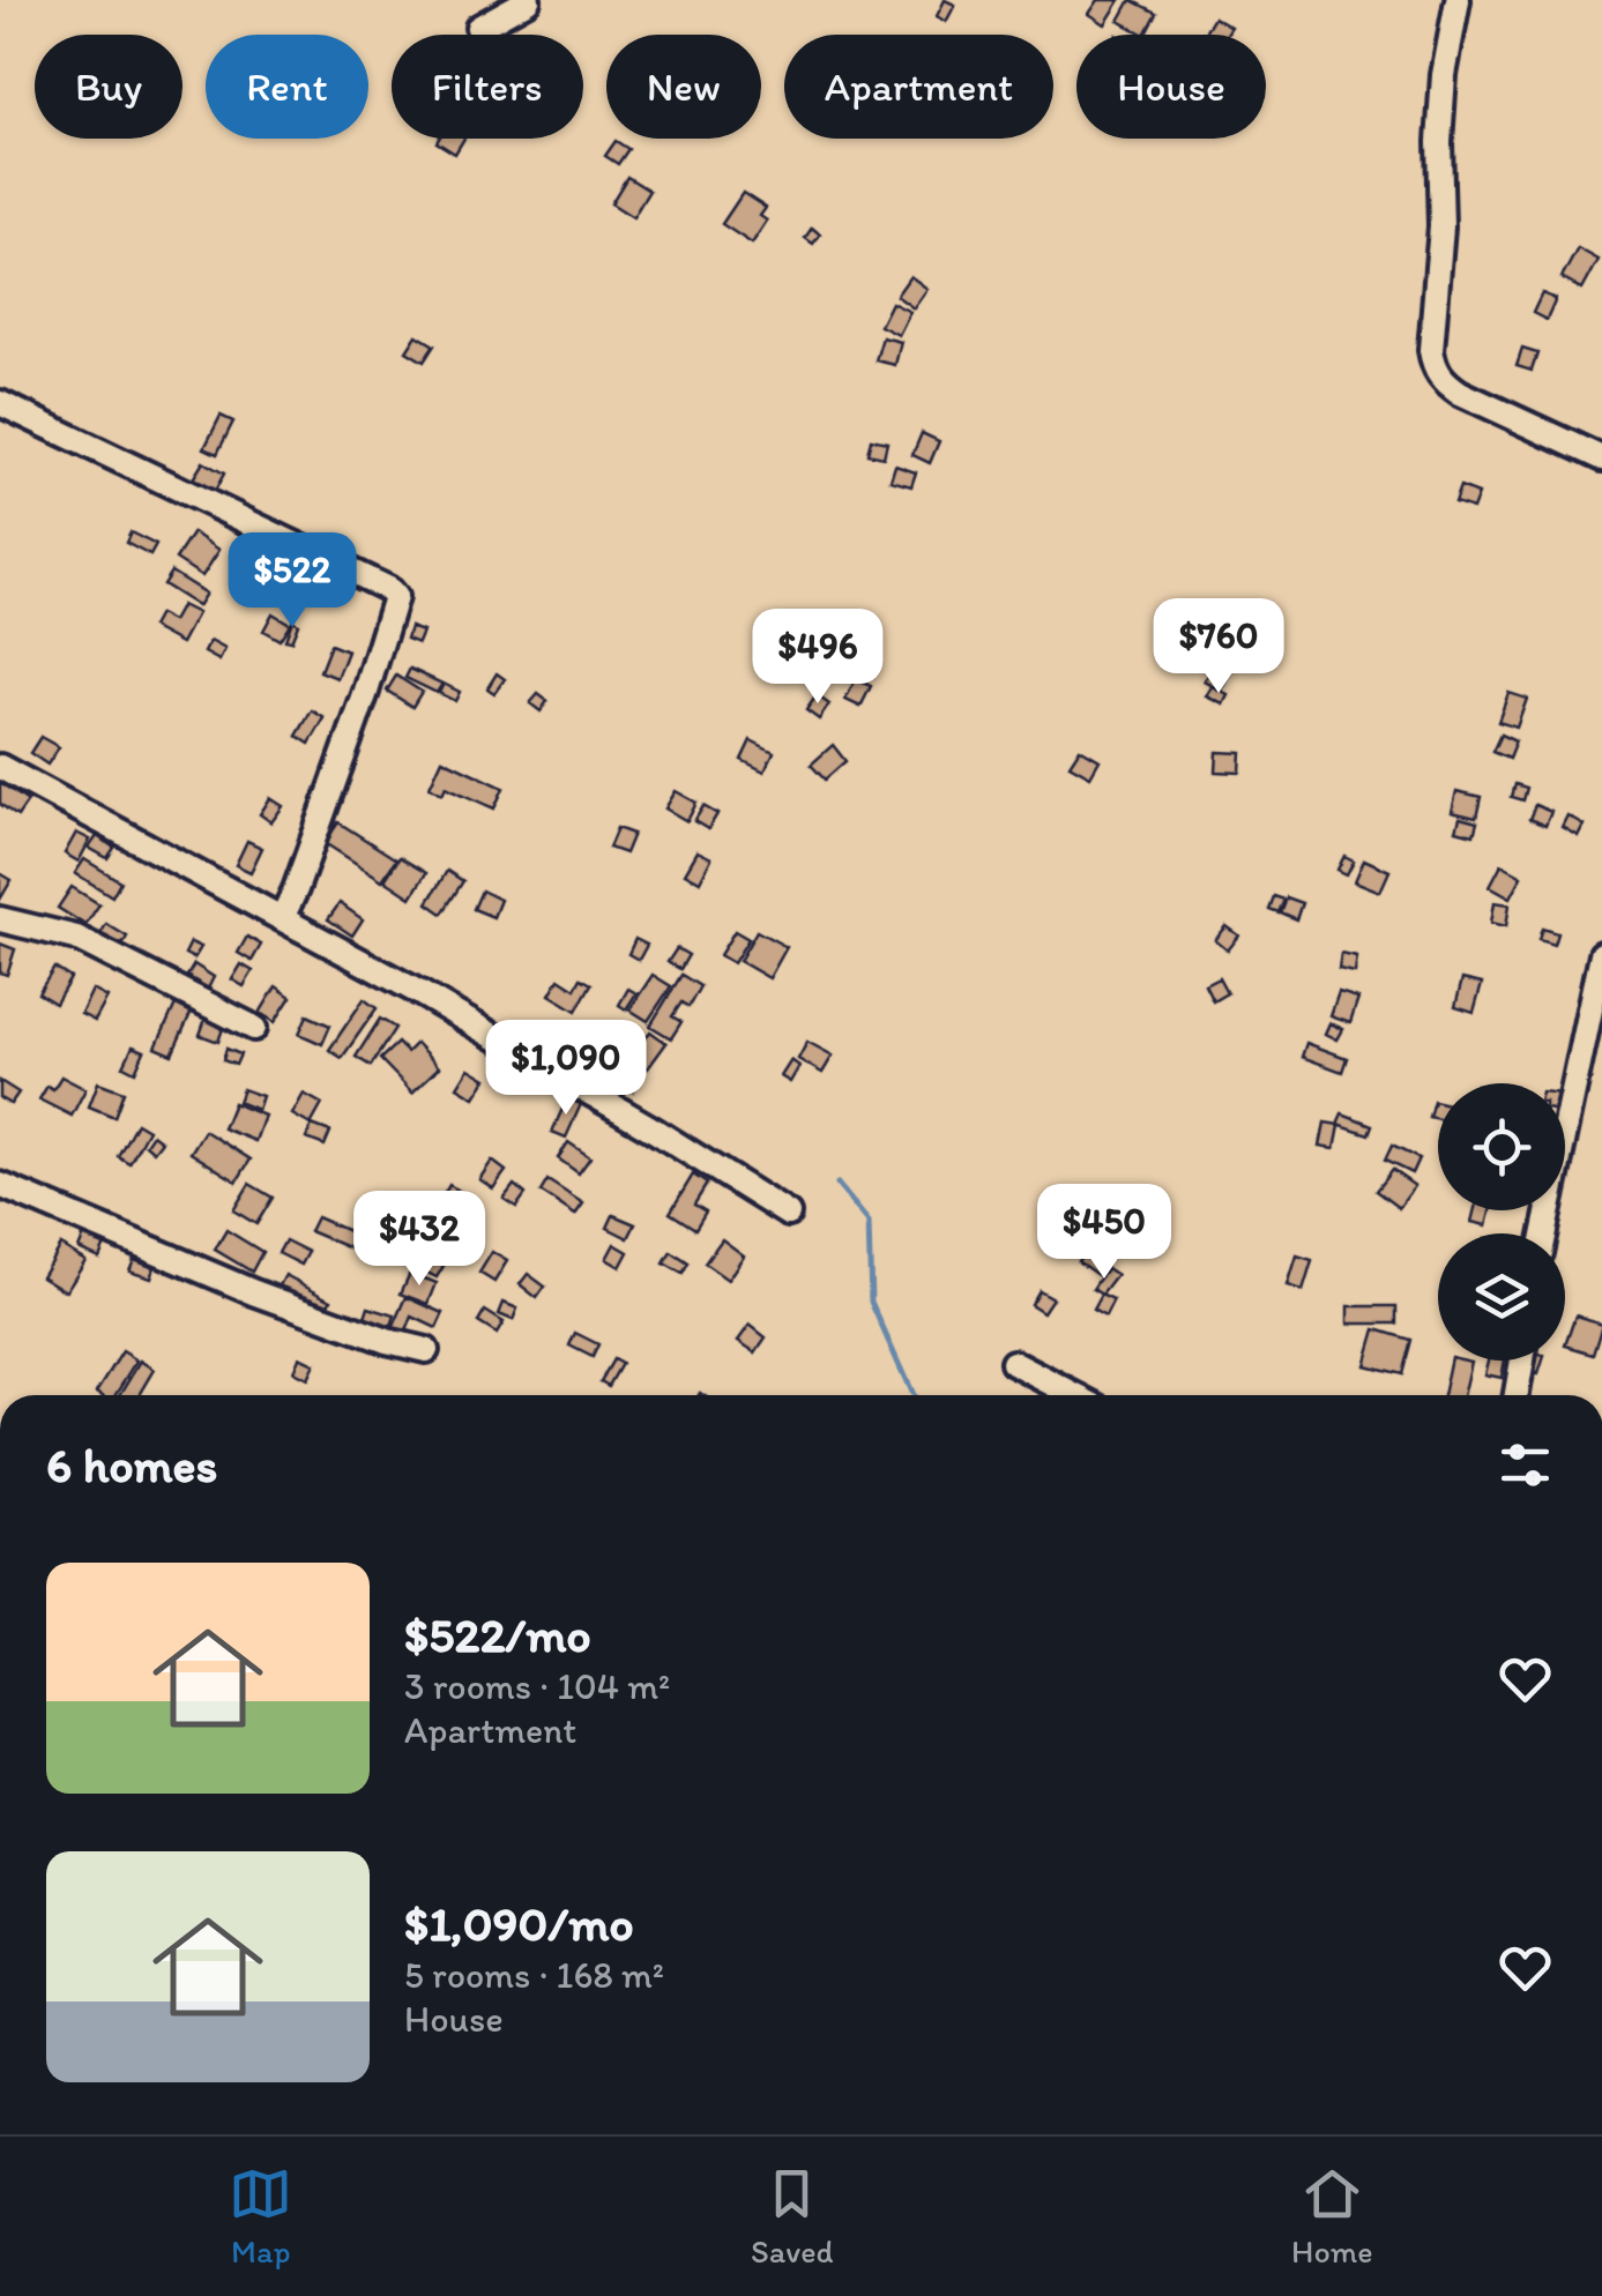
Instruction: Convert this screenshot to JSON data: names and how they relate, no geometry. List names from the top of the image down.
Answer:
{
  "page": {
    "chip": [
      "Buy",
      "Rent",
      "Filters",
      "New",
      "Apartment",
      "House"
    ],
    "price": [
      "$522",
      "$760",
      "$496",
      "$1,090",
      "$450",
      "$432"
    ],
    "heading": "6 homes",
    "list": [
      {
        "name": "$522/mo",
        "note": "3 rooms · 104 m² · Apartment"
      },
      {
        "name": "$1,090/mo",
        "note": "5 rooms · 168 m² · House"
      }
    ],
    "tabs": ["Map", "Saved", "Home"]
  }
}
